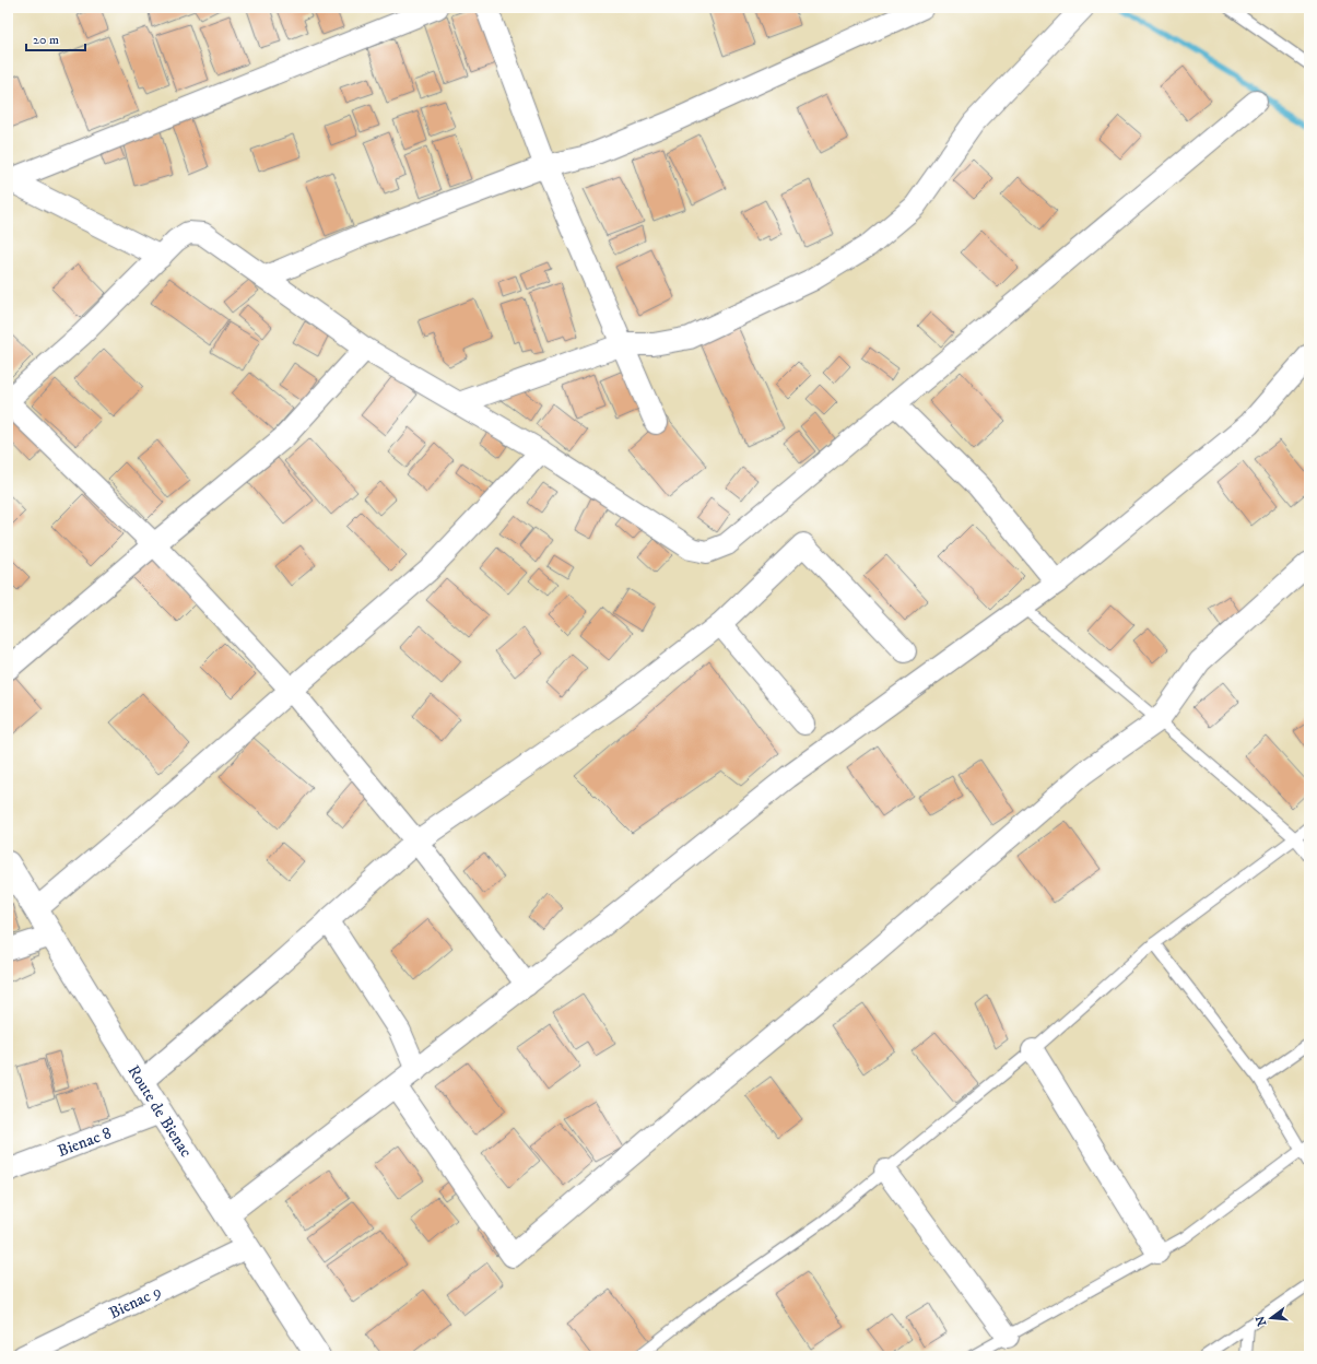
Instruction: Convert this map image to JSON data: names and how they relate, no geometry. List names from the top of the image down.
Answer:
{
  "streets": {
    "main road": ["Route de Bienac"],
    "street": ["Bienac 8", "Bienac 9"]
  },
  "crossings": [
    ["Route de Bienac", "Bienac 8"],
    ["Route de Bienac", "Bienac 9"]
  ],
  "scale_bar": "20 m",
  "north": "left"
}
